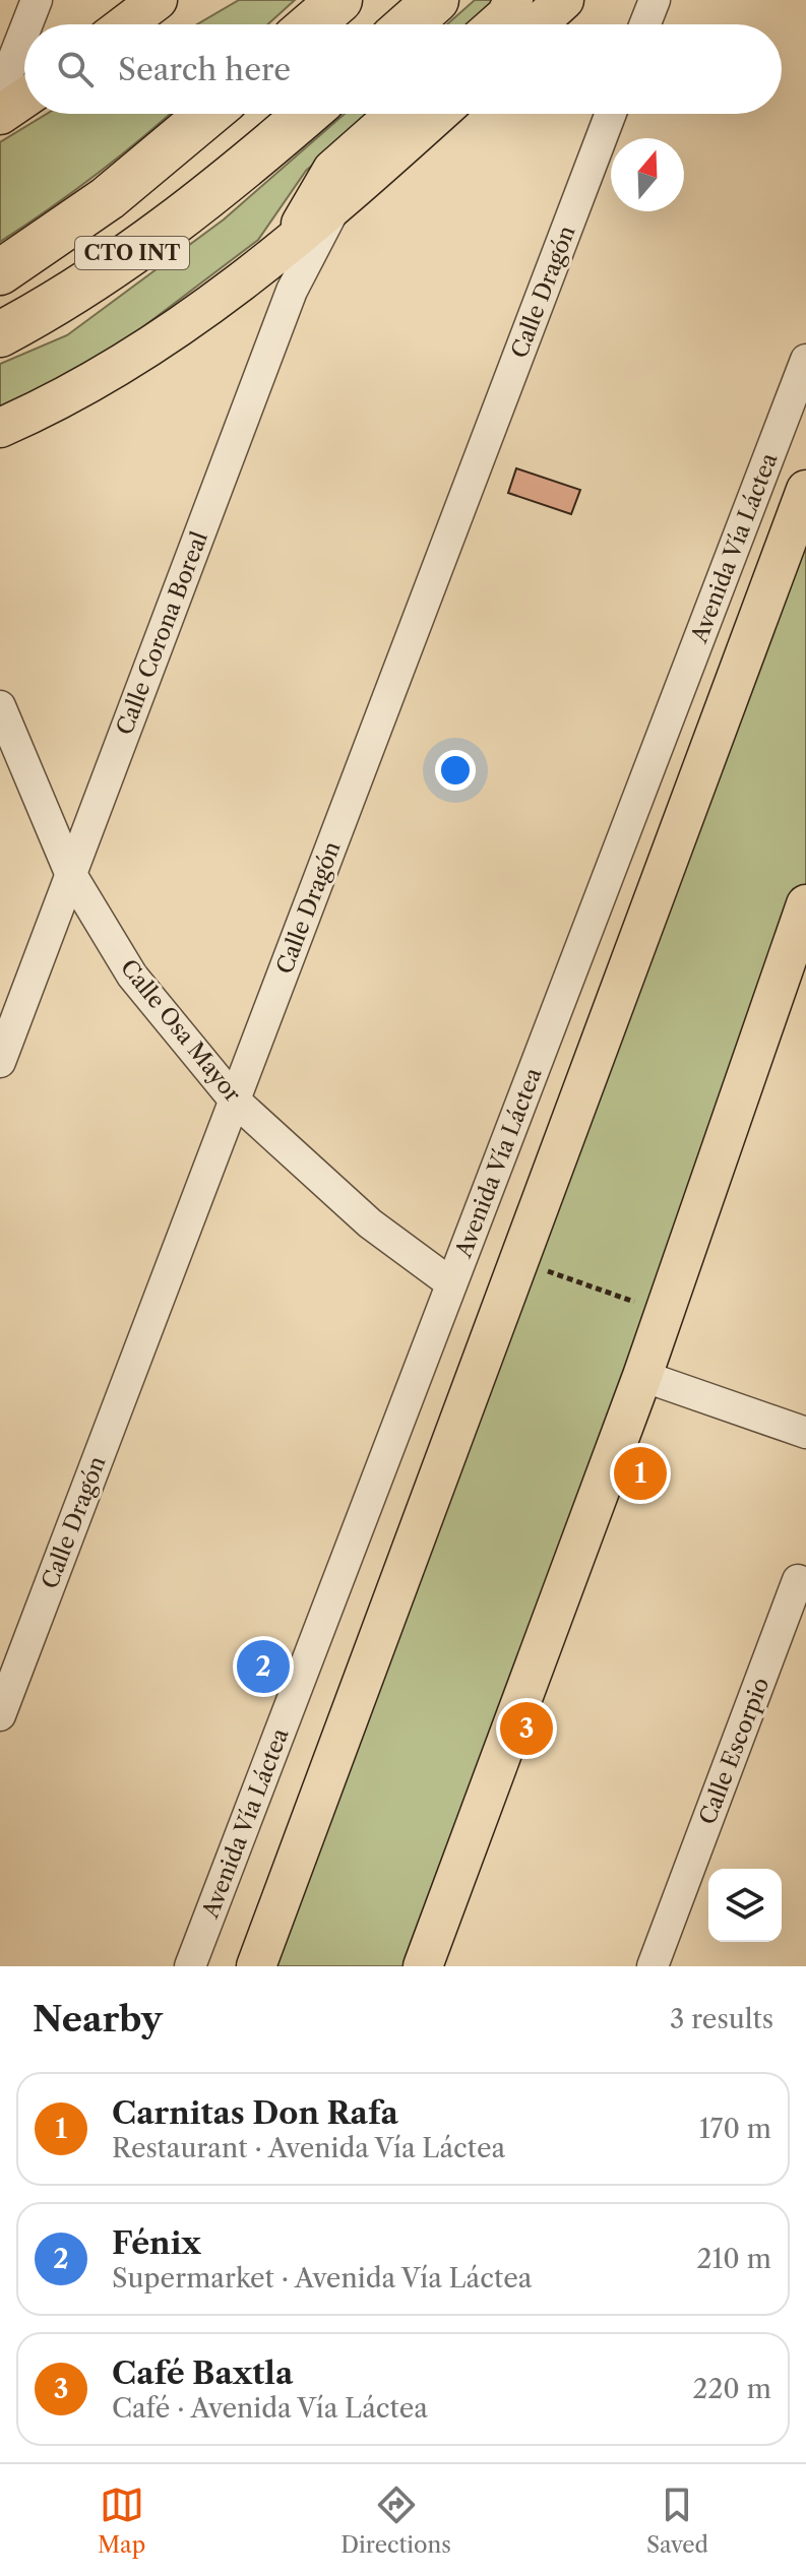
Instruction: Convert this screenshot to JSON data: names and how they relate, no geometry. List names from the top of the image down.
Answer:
{
  "streets": {
    "highway": ["CTO INT"],
    "main road": ["Avenida Vía Láctea"],
    "street": [
      "Calle Dragón",
      "Calle Corona Boreal",
      "Calle Osa Mayor",
      "Calle Escorpio"
    ]
  },
  "crossings": [
    ["Calle Dragón", "Calle Osa Mayor"],
    ["Avenida Vía Láctea", "Calle Osa Mayor"],
    ["Calle Corona Boreal", "Calle Osa Mayor"]
  ],
  "north": "top",
  "page": {
    "search": "Search here",
    "pins": ["1", "2", "3"],
    "heading": ["Nearby", "3 results"],
    "list": [
      {
        "mark": "1",
        "name": "Carnitas Don Rafa",
        "note": "Restaurant · Avenida Vía Láctea",
        "value": "170 m"
      },
      {
        "mark": "2",
        "name": "Fénix",
        "note": "Supermarket · Avenida Vía Láctea",
        "value": "210 m"
      },
      {
        "mark": "3",
        "name": "Café Baxtla",
        "note": "Café · Avenida Vía Láctea",
        "value": "220 m"
      }
    ],
    "nav": ["Map", "Directions", "Saved"]
  }
}
